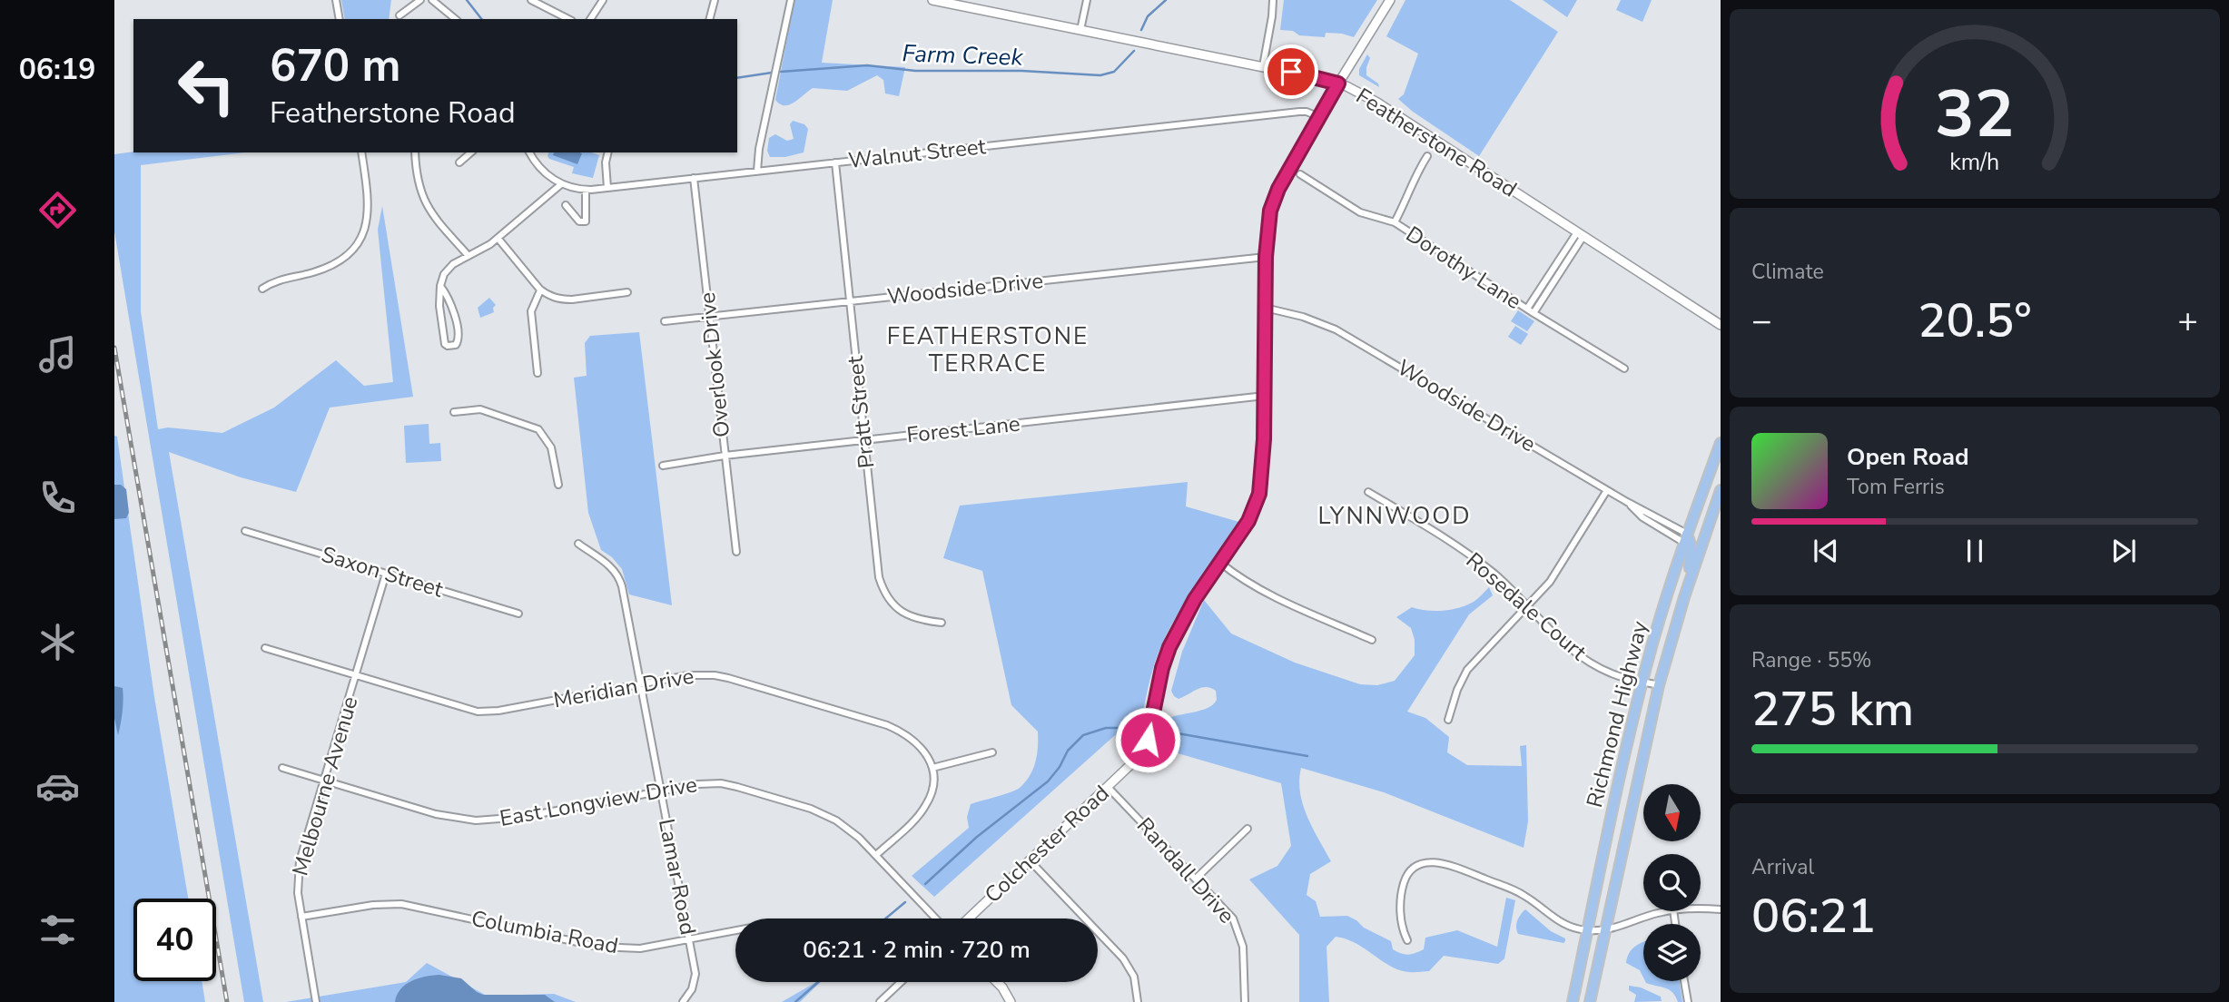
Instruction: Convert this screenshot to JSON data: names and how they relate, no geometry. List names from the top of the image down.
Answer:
{
  "streets": {
    "main road": ["Richmond Highway"],
    "street": [
      "Featherstone Road",
      "Walnut Street",
      "Dorothy Lane",
      "Woodside Drive",
      "Overlook Drive",
      "Pratt Street",
      "Forest Lane",
      "Saxon Street",
      "Rosedale Court",
      "Meridian Drive",
      "Melbourne Avenue",
      "East Longview Drive",
      "Colchester Road",
      "Randall Drive",
      "Lamar Road",
      "Columbia Road"
    ]
  },
  "crossings": [
    ["Featherstone Road", "Colchester Road"],
    ["Walnut Street", "Overlook Drive"],
    ["Walnut Street", "Pratt Street"],
    ["Walnut Street", "Colchester Road"],
    ["Woodside Drive", "Overlook Drive"],
    ["Woodside Drive", "Pratt Street"],
    ["Woodside Drive", "Richmond Highway"],
    ["Woodside Drive", "Colchester Road"],
    ["Overlook Drive", "Forest Lane"],
    ["Pratt Street", "Forest Lane"],
    ["Forest Lane", "Colchester Road"],
    ["Saxon Street", "Melbourne Avenue"],
    ["Rosedale Court", "Richmond Highway"],
    ["Meridian Drive", "Melbourne Avenue"],
    ["Meridian Drive", "Lamar Road"],
    ["Melbourne Avenue", "East Longview Drive"],
    ["Melbourne Avenue", "Columbia Road"],
    ["East Longview Drive", "Lamar Road"],
    ["Colchester Road", "Randall Drive"],
    ["Lamar Road", "Columbia Road"]
  ],
  "districts": ["FEATHERSTONE TERRACE", "LYNNWOOD"],
  "water": ["Farm Creek"],
  "north": "bottom",
  "page": {
    "tabs": "06:19",
    "turn": ["670 m", "Featherstone Road"],
    "tile": [
      "Climate",
      ["Range · 55%", "275 km"],
      ["Arrival", "06:21"]
    ],
    "heat": ["−", "20.5°", "+"],
    "song": ["Open Road", "Tom Ferris"],
    "limit": "40",
    "trip": "06:21 · 2 min · 720 m",
    "gauge": ["32", "km/h"]
  }
}
